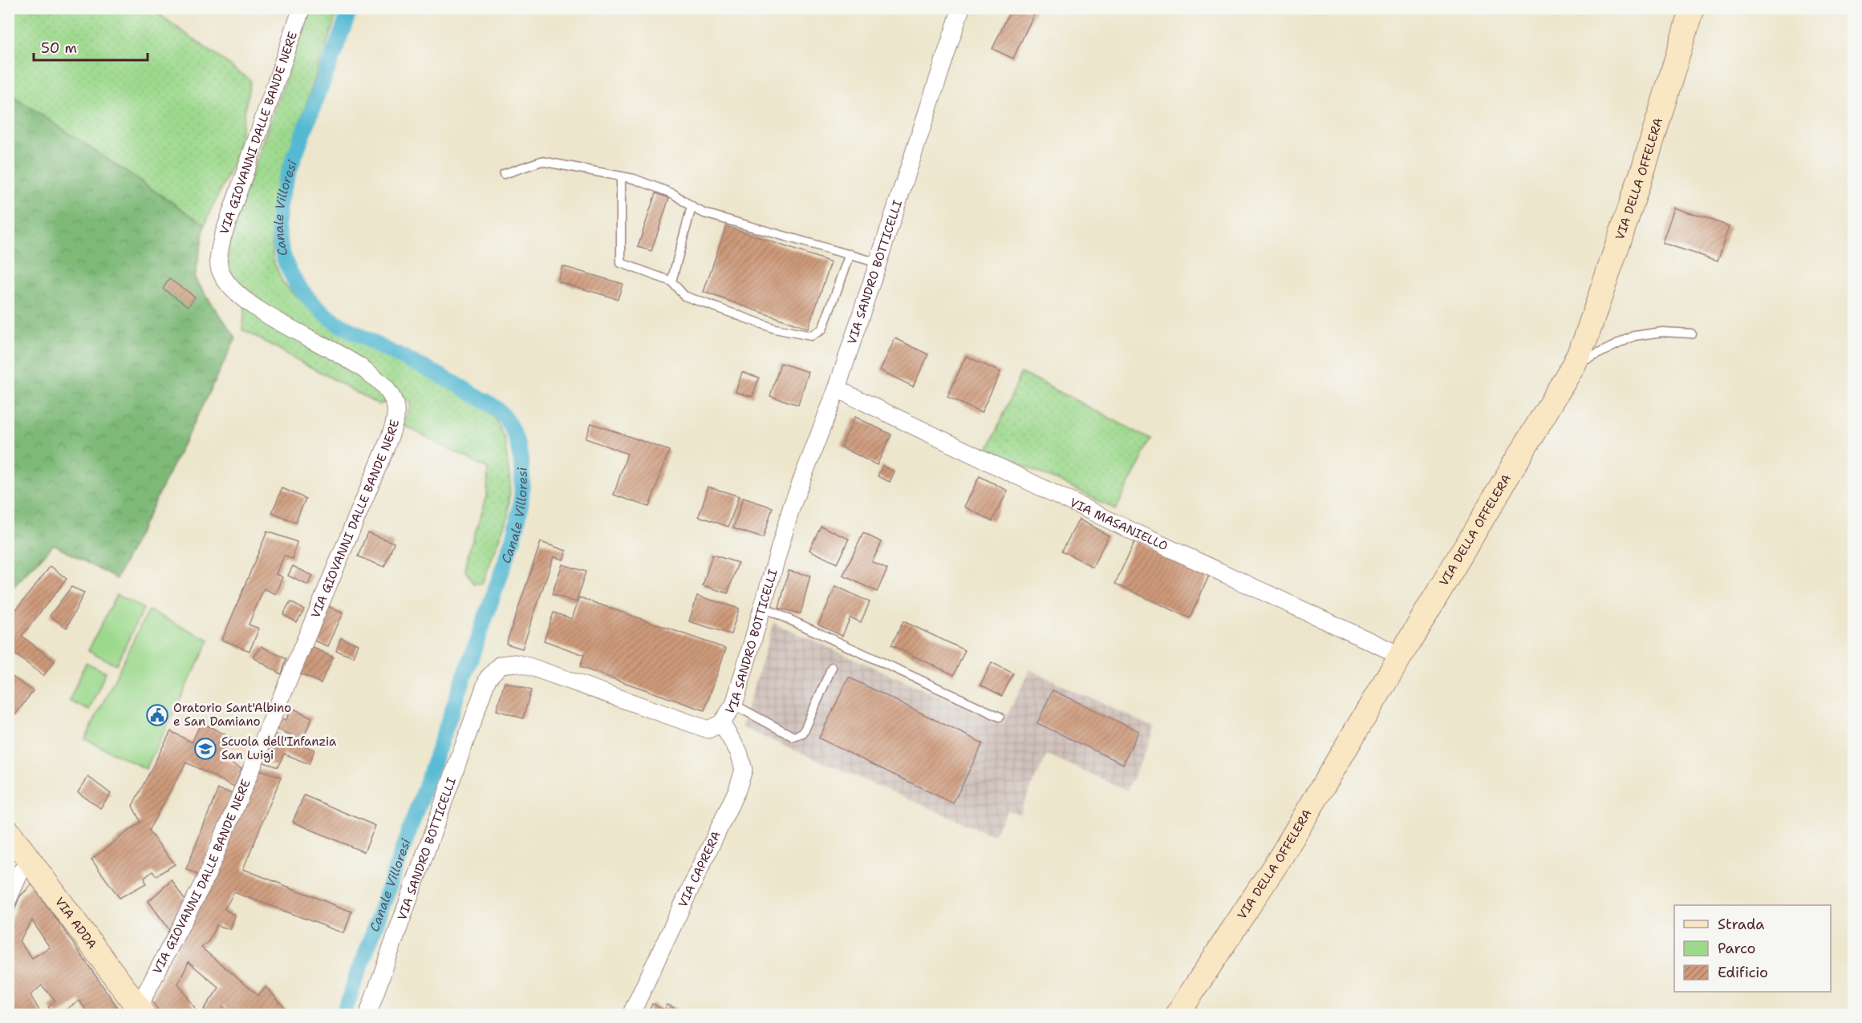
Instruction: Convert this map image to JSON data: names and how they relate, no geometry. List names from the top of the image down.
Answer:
{
  "streets": {
    "street": [
      "VIA GIOVANNI DALLE BANDE NERE",
      "VIA DELLA OFFELERA",
      "VIA SANDRO BOTTICELLI",
      "VIA MASANIELLO",
      "VIA CAPRERA",
      "VIA ADDA"
    ]
  },
  "crossings": [
    ["VIA GIOVANNI DALLE BANDE NERE", "VIA ADDA"],
    ["VIA DELLA OFFELERA", "VIA MASANIELLO"],
    ["VIA SANDRO BOTTICELLI", "VIA MASANIELLO"],
    ["VIA SANDRO BOTTICELLI", "VIA CAPRERA"]
  ],
  "water": ["Canale Villoresi"],
  "places": {
    "public building": ["Oratorio Sant'Albino e San Damiano"],
    "school or university": ["Scuola dell'Infanzia San Luigi"]
  },
  "legend": ["Strada", "Parco", "Edificio"],
  "scale_bar": "50 m"
}
